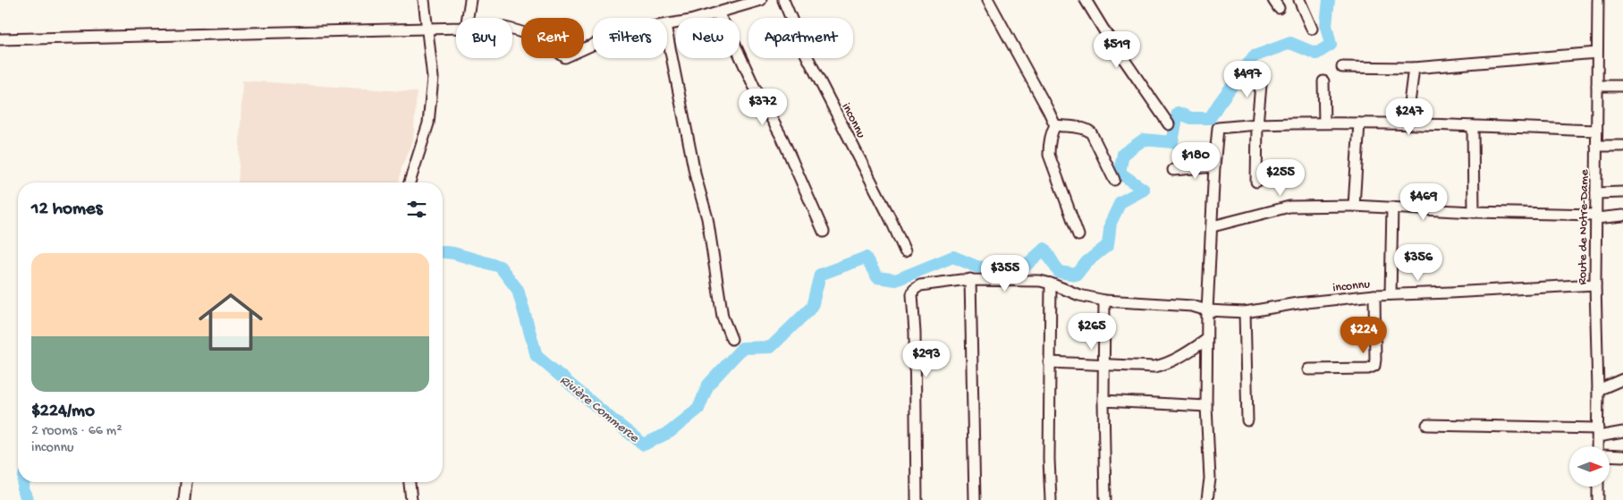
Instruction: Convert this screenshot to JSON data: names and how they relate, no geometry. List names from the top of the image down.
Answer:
{
  "streets": {
    "street": ["inconnu", "Route de Notre-Dame"]
  },
  "crossings": [
    ["inconnu", "Route de Notre-Dame"]
  ],
  "water": ["Rivière Commerce"],
  "north": "right",
  "page": {
    "chip": [
      "Buy",
      "Rent",
      "Filters",
      "New",
      "Apartment"
    ],
    "price": [
      "$519",
      "$497",
      "$372",
      "$247",
      "$180",
      "$255",
      "$469",
      "$356",
      "$355",
      "$265",
      "$224",
      "$293"
    ],
    "heading": "12 homes",
    "list": [
      {
        "name": "$224/mo",
        "note": "2 rooms · 66 m² · inconnu"
      }
    ]
  }
}
